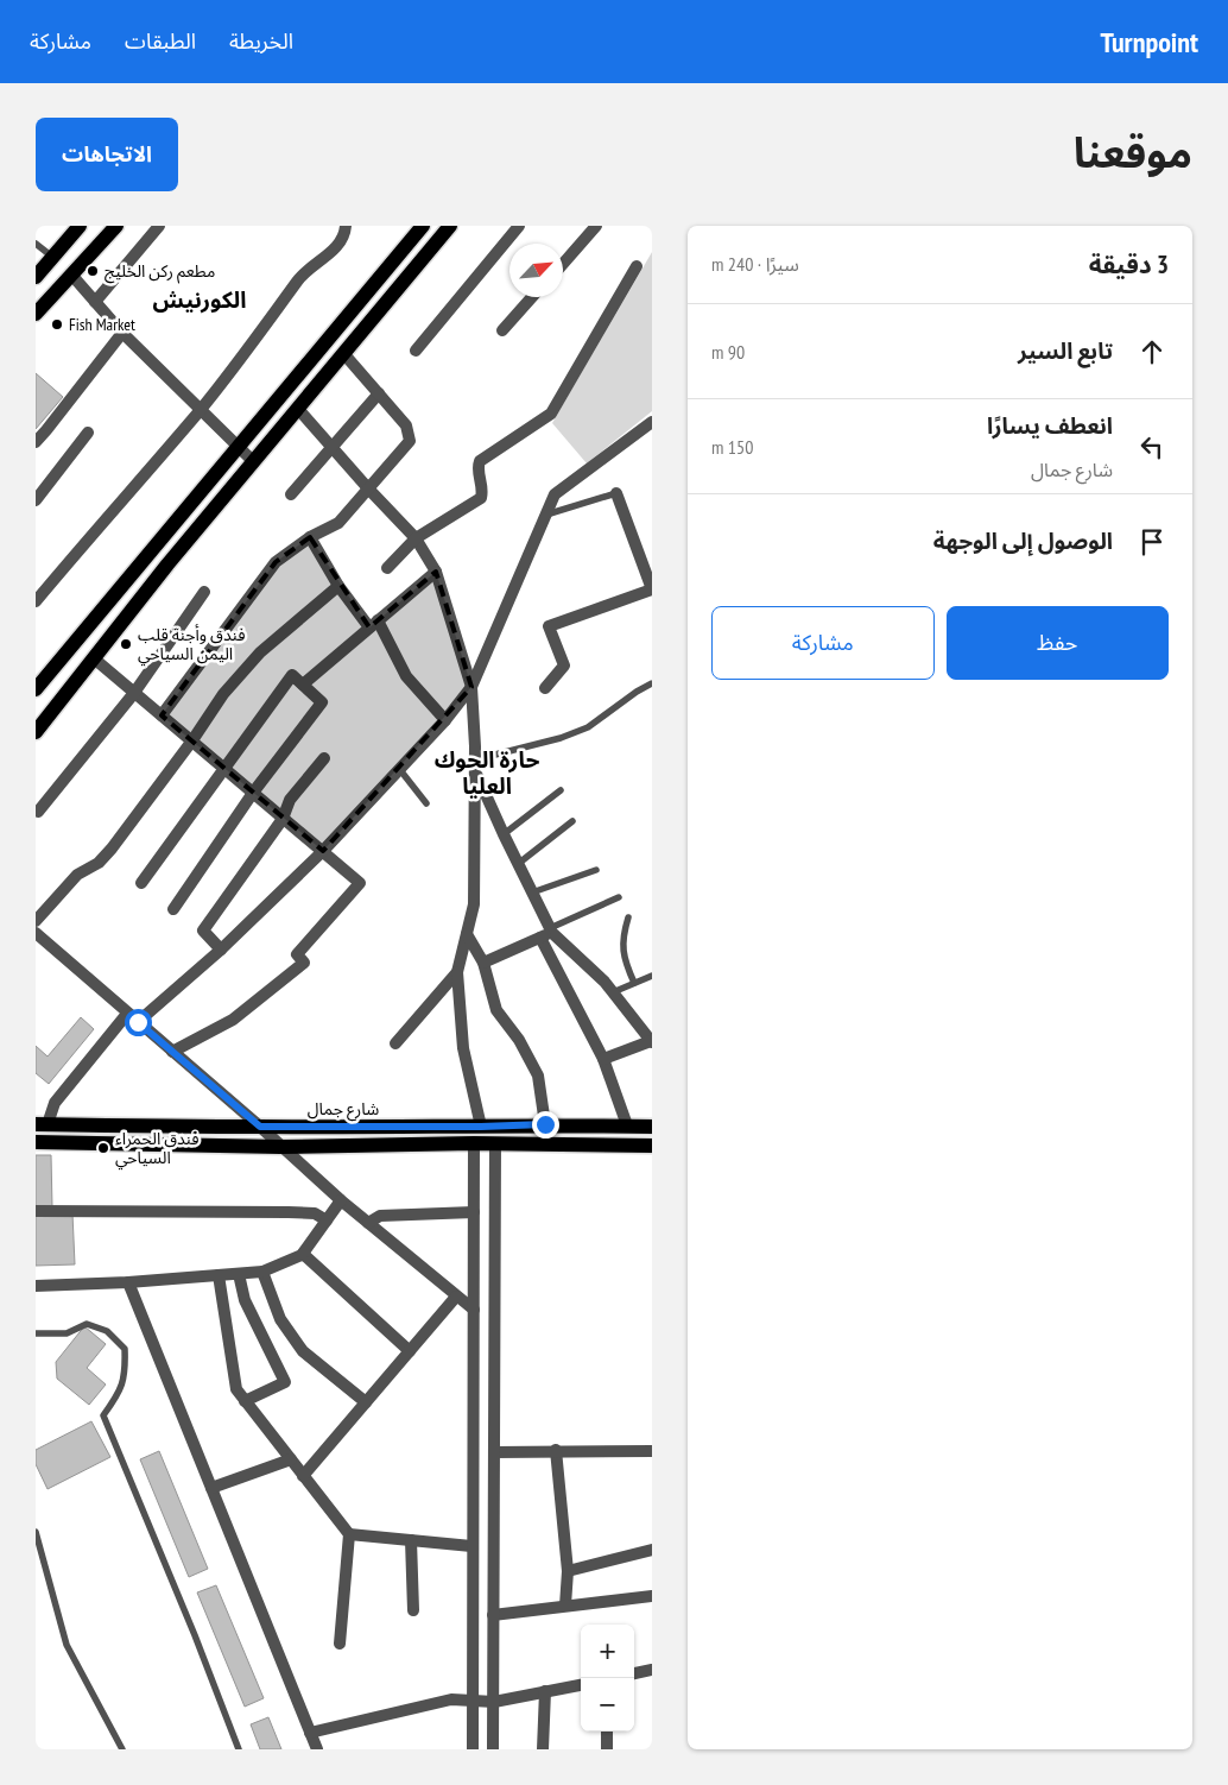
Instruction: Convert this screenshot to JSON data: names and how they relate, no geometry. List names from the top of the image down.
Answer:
{
  "streets": {
    "main road": ["شارع جمال"]
  },
  "districts": ["الكورنيش", "حارة الحوك العليا"],
  "places": [
    "مطعم ركن الخليج",
    "Fish Market",
    "فندق وأجنة قلب اليمن السياحي",
    "فندق الحمراء السياحي"
  ],
  "north": "top right",
  "page": {
    "header": "Turnpoint",
    "nav": ["الخريطة", "الطبقات", "مشاركة"],
    "title": "موقعنا",
    "buttons": [
      "الاتجاهات",
      ["حفظ", "مشاركة"]
    ],
    "heading": ["3 دقيقة", "سيرًا · 240 m"],
    "list": [
      ["تابع السير", "90 m"],
      ["انعطف يسارًا", "شارع جمال", "150 m"],
      "الوصول إلى الوجهة"
    ],
    "map_buttons": ["+", "−"]
  }
}
